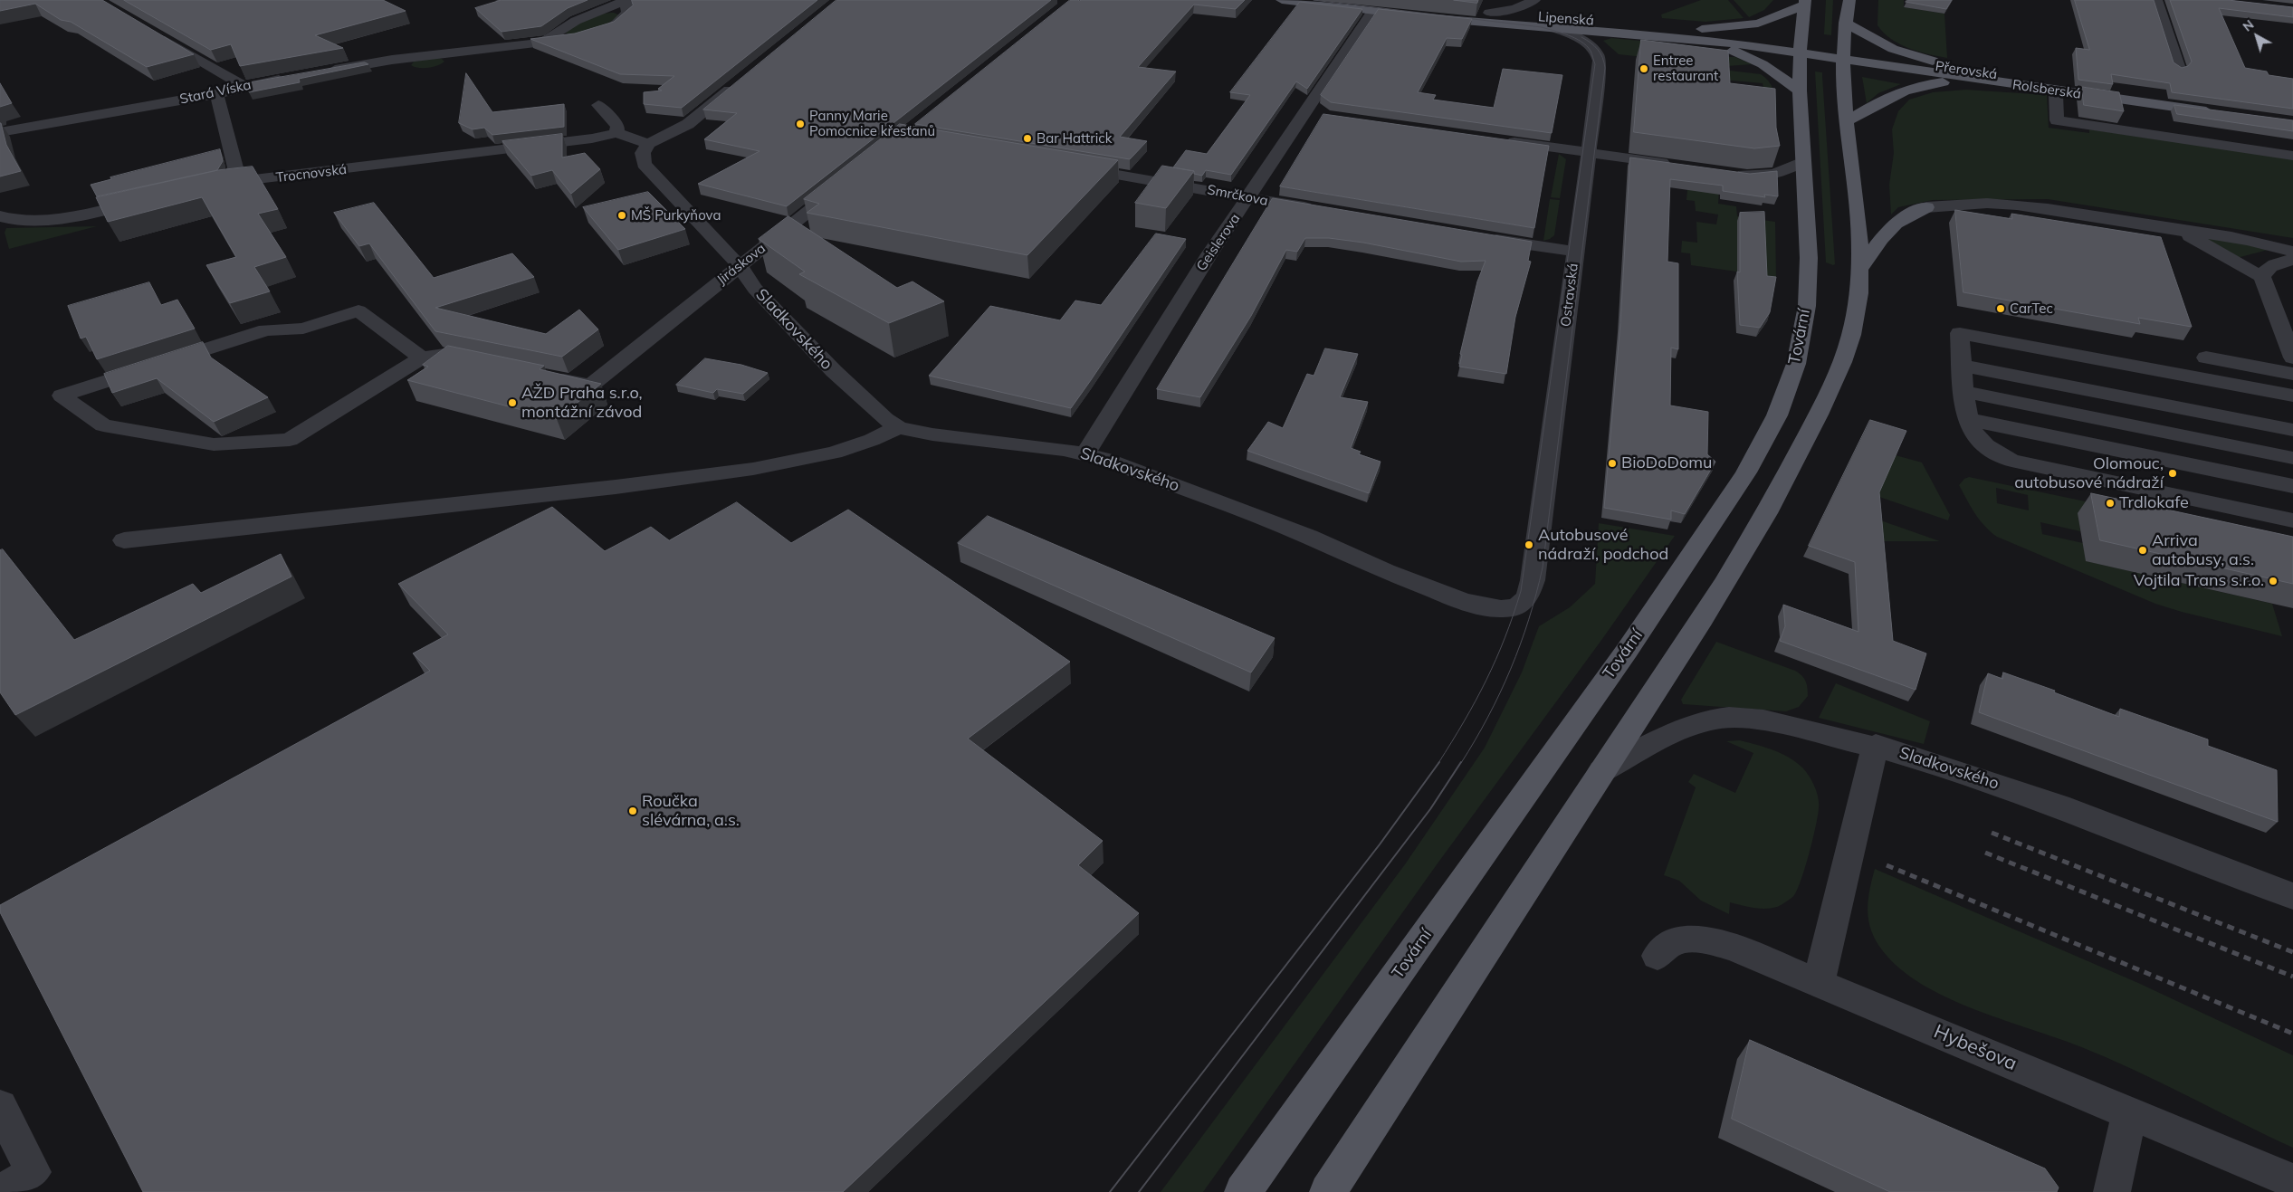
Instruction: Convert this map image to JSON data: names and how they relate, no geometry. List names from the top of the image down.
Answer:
{
  "streets": {
    "main road": ["Lipenská", "Přerovská", "Tovární"],
    "street": [
      "Stará Víska",
      "Trocnovská",
      "Smrčkova",
      "Geislerova",
      "Jiráskova",
      "Ostravská",
      "Sladkovského",
      "Hybešova"
    ]
  },
  "crossings": [
    ["Lipenská", "Geislerova"],
    ["Lipenská", "Tovární"],
    ["Smrčkova", "Geislerova"],
    ["Geislerova", "Sladkovského"],
    ["Jiráskova", "Sladkovského"],
    ["Ostravská", "Sladkovského"]
  ],
  "places": [
    "Entree restaurant",
    "Panny Marie Pomocnice křesťanů",
    "Bar Hattrick",
    "MŠ Purkyňova",
    "CarTec",
    "AŽD Praha s.r.o, montážní závod",
    "BioDoDomu",
    "Olomouc, autobusové nádraží",
    "Trdlokafe",
    "Autobusové nádraží, podchod",
    "Arriva autobusy, a.s.",
    "Vojtila Trans s.r.o.",
    "Roučka slévárna, a.s."
  ],
  "north": "top left"
}
